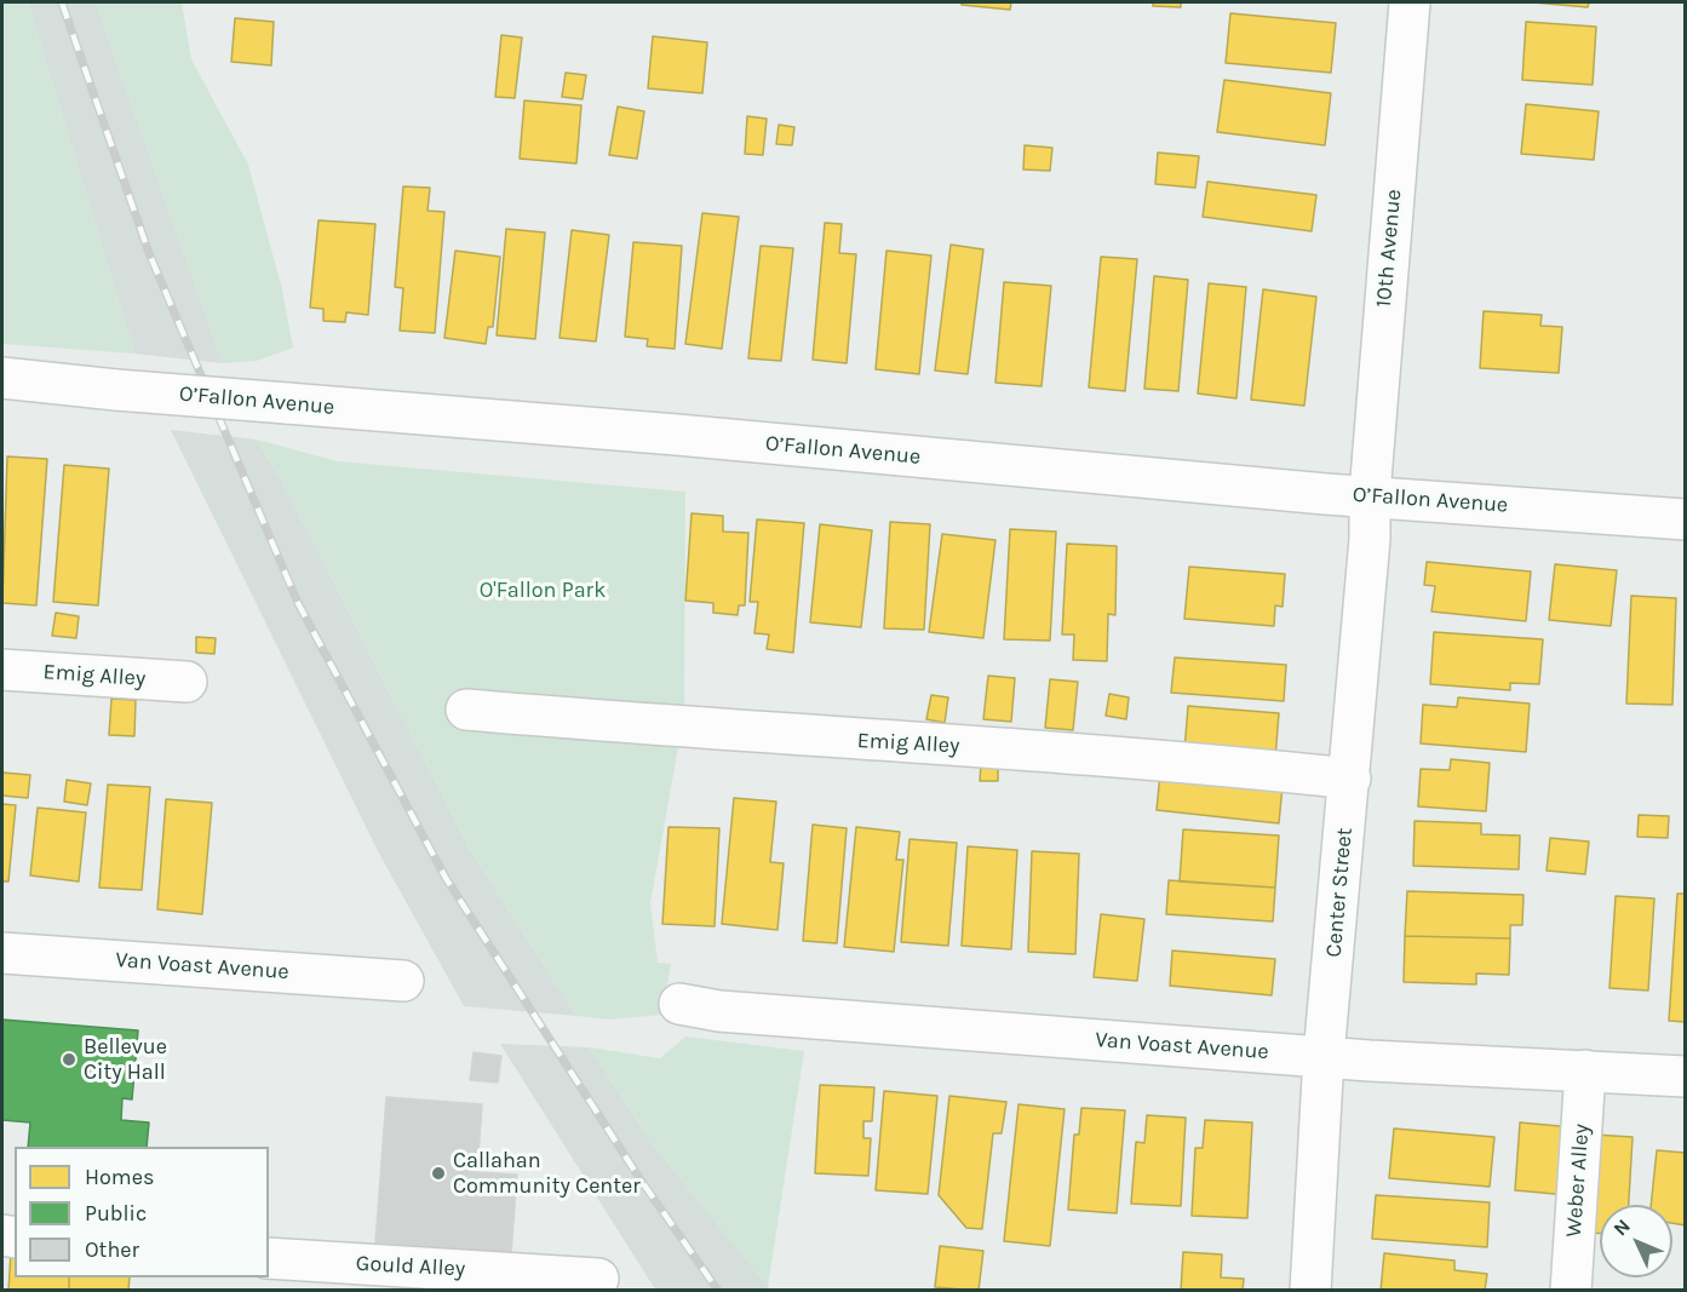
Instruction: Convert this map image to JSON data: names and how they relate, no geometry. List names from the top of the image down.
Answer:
{
  "streets": {
    "street": [
      "10th Avenue",
      "O’Fallon Avenue",
      "Emig Alley",
      "Center Street",
      "Van Voast Avenue",
      "Weber Alley",
      "Gould Alley"
    ]
  },
  "crossings": [
    ["10th Avenue", "O’Fallon Avenue"],
    ["10th Avenue", "Center Street"],
    ["O’Fallon Avenue", "Center Street"],
    ["Emig Alley", "Center Street"],
    ["Center Street", "Van Voast Avenue"],
    ["Van Voast Avenue", "Weber Alley"]
  ],
  "parks": ["O'Fallon Park"],
  "places": ["Bellevue City Hall", "Callahan Community Center"],
  "legend": ["Homes", "Public", "Other"],
  "north": "top left"
}
